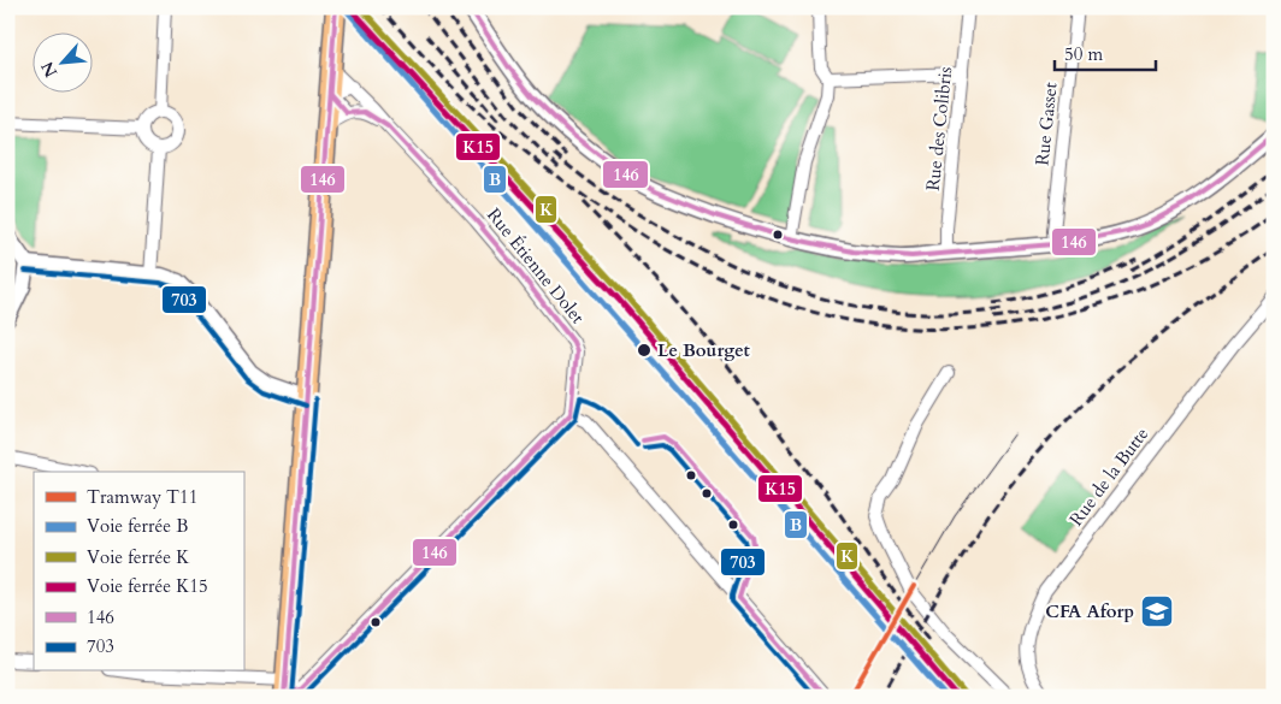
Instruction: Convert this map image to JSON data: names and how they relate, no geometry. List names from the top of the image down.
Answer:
{
  "streets": {
    "street": [
      "Rue Gasset",
      "Rue des Colibris",
      "Rue Étienne Dolet",
      "Rue de la Butte"
    ]
  },
  "places": {
    "other": ["Le Bourget"],
    "school or university": ["CFA Aforp"]
  },
  "lines": [
    "rail line B",
    "rail line K",
    "transit line 146",
    "rail line K15",
    "transit line 703",
    "tram line T11"
  ],
  "legend": [
    "Tramway T11",
    "Voie ferrée B",
    "Voie ferrée K",
    "Voie ferrée K15",
    "146",
    "703"
  ],
  "scale_bar": "50 m",
  "north": "bottom left"
}
